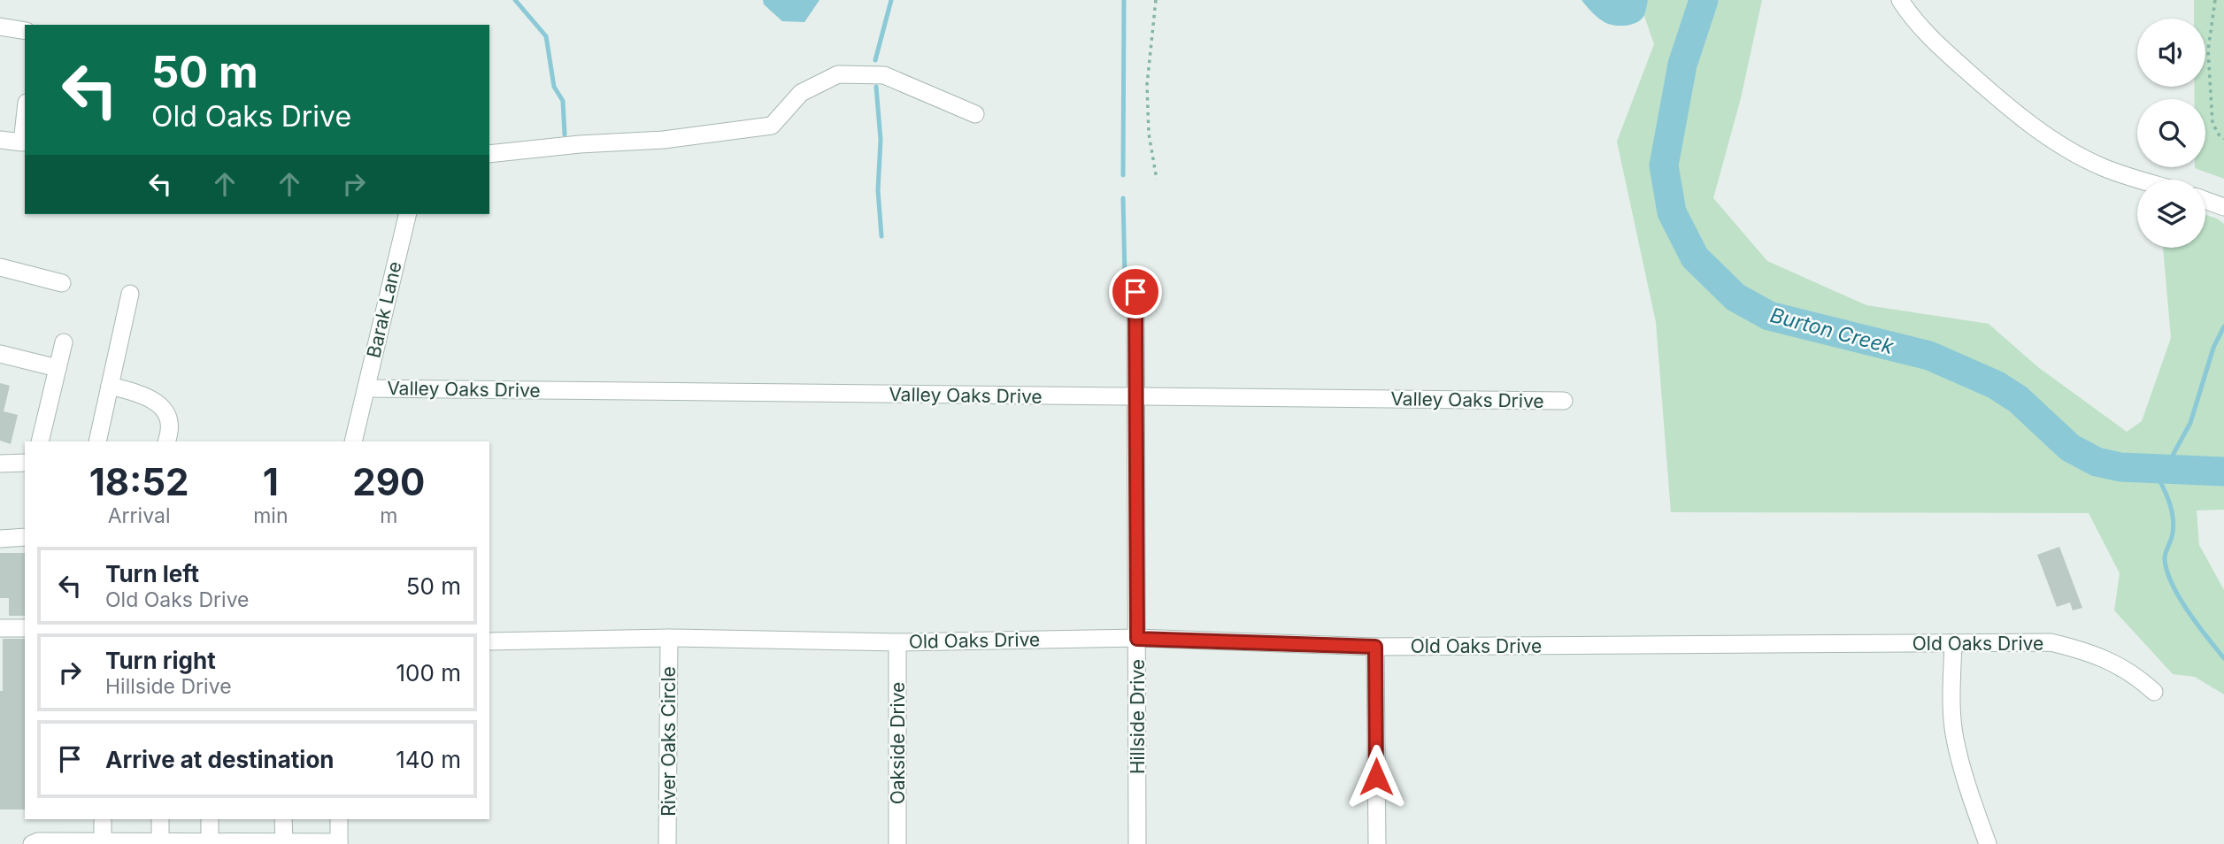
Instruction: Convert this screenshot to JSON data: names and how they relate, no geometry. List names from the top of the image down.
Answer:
{
  "streets": {
    "street": [
      "Barak Lane",
      "Valley Oaks Drive",
      "Old Oaks Drive",
      "Hillside Drive",
      "River Oaks Circle",
      "Oakside Drive"
    ]
  },
  "crossings": [
    ["Barak Lane", "Valley Oaks Drive"],
    ["Valley Oaks Drive", "Hillside Drive"],
    ["Old Oaks Drive", "Hillside Drive"],
    ["Old Oaks Drive", "River Oaks Circle"],
    ["Old Oaks Drive", "Oakside Drive"]
  ],
  "water": ["Burton Creek"],
  "page": {
    "turn": ["50 m", "Old Oaks Drive"],
    "eta": [
      "18:52",
      "Arrival",
      "1",
      "min",
      "290",
      "m"
    ],
    "list": [
      {
        "name": "Turn left",
        "note": "Old Oaks Drive",
        "value": "50 m"
      },
      {
        "name": "Turn right",
        "note": "Hillside Drive",
        "value": "100 m"
      },
      {
        "name": "Arrive at destination",
        "value": "140 m"
      }
    ]
  }
}
